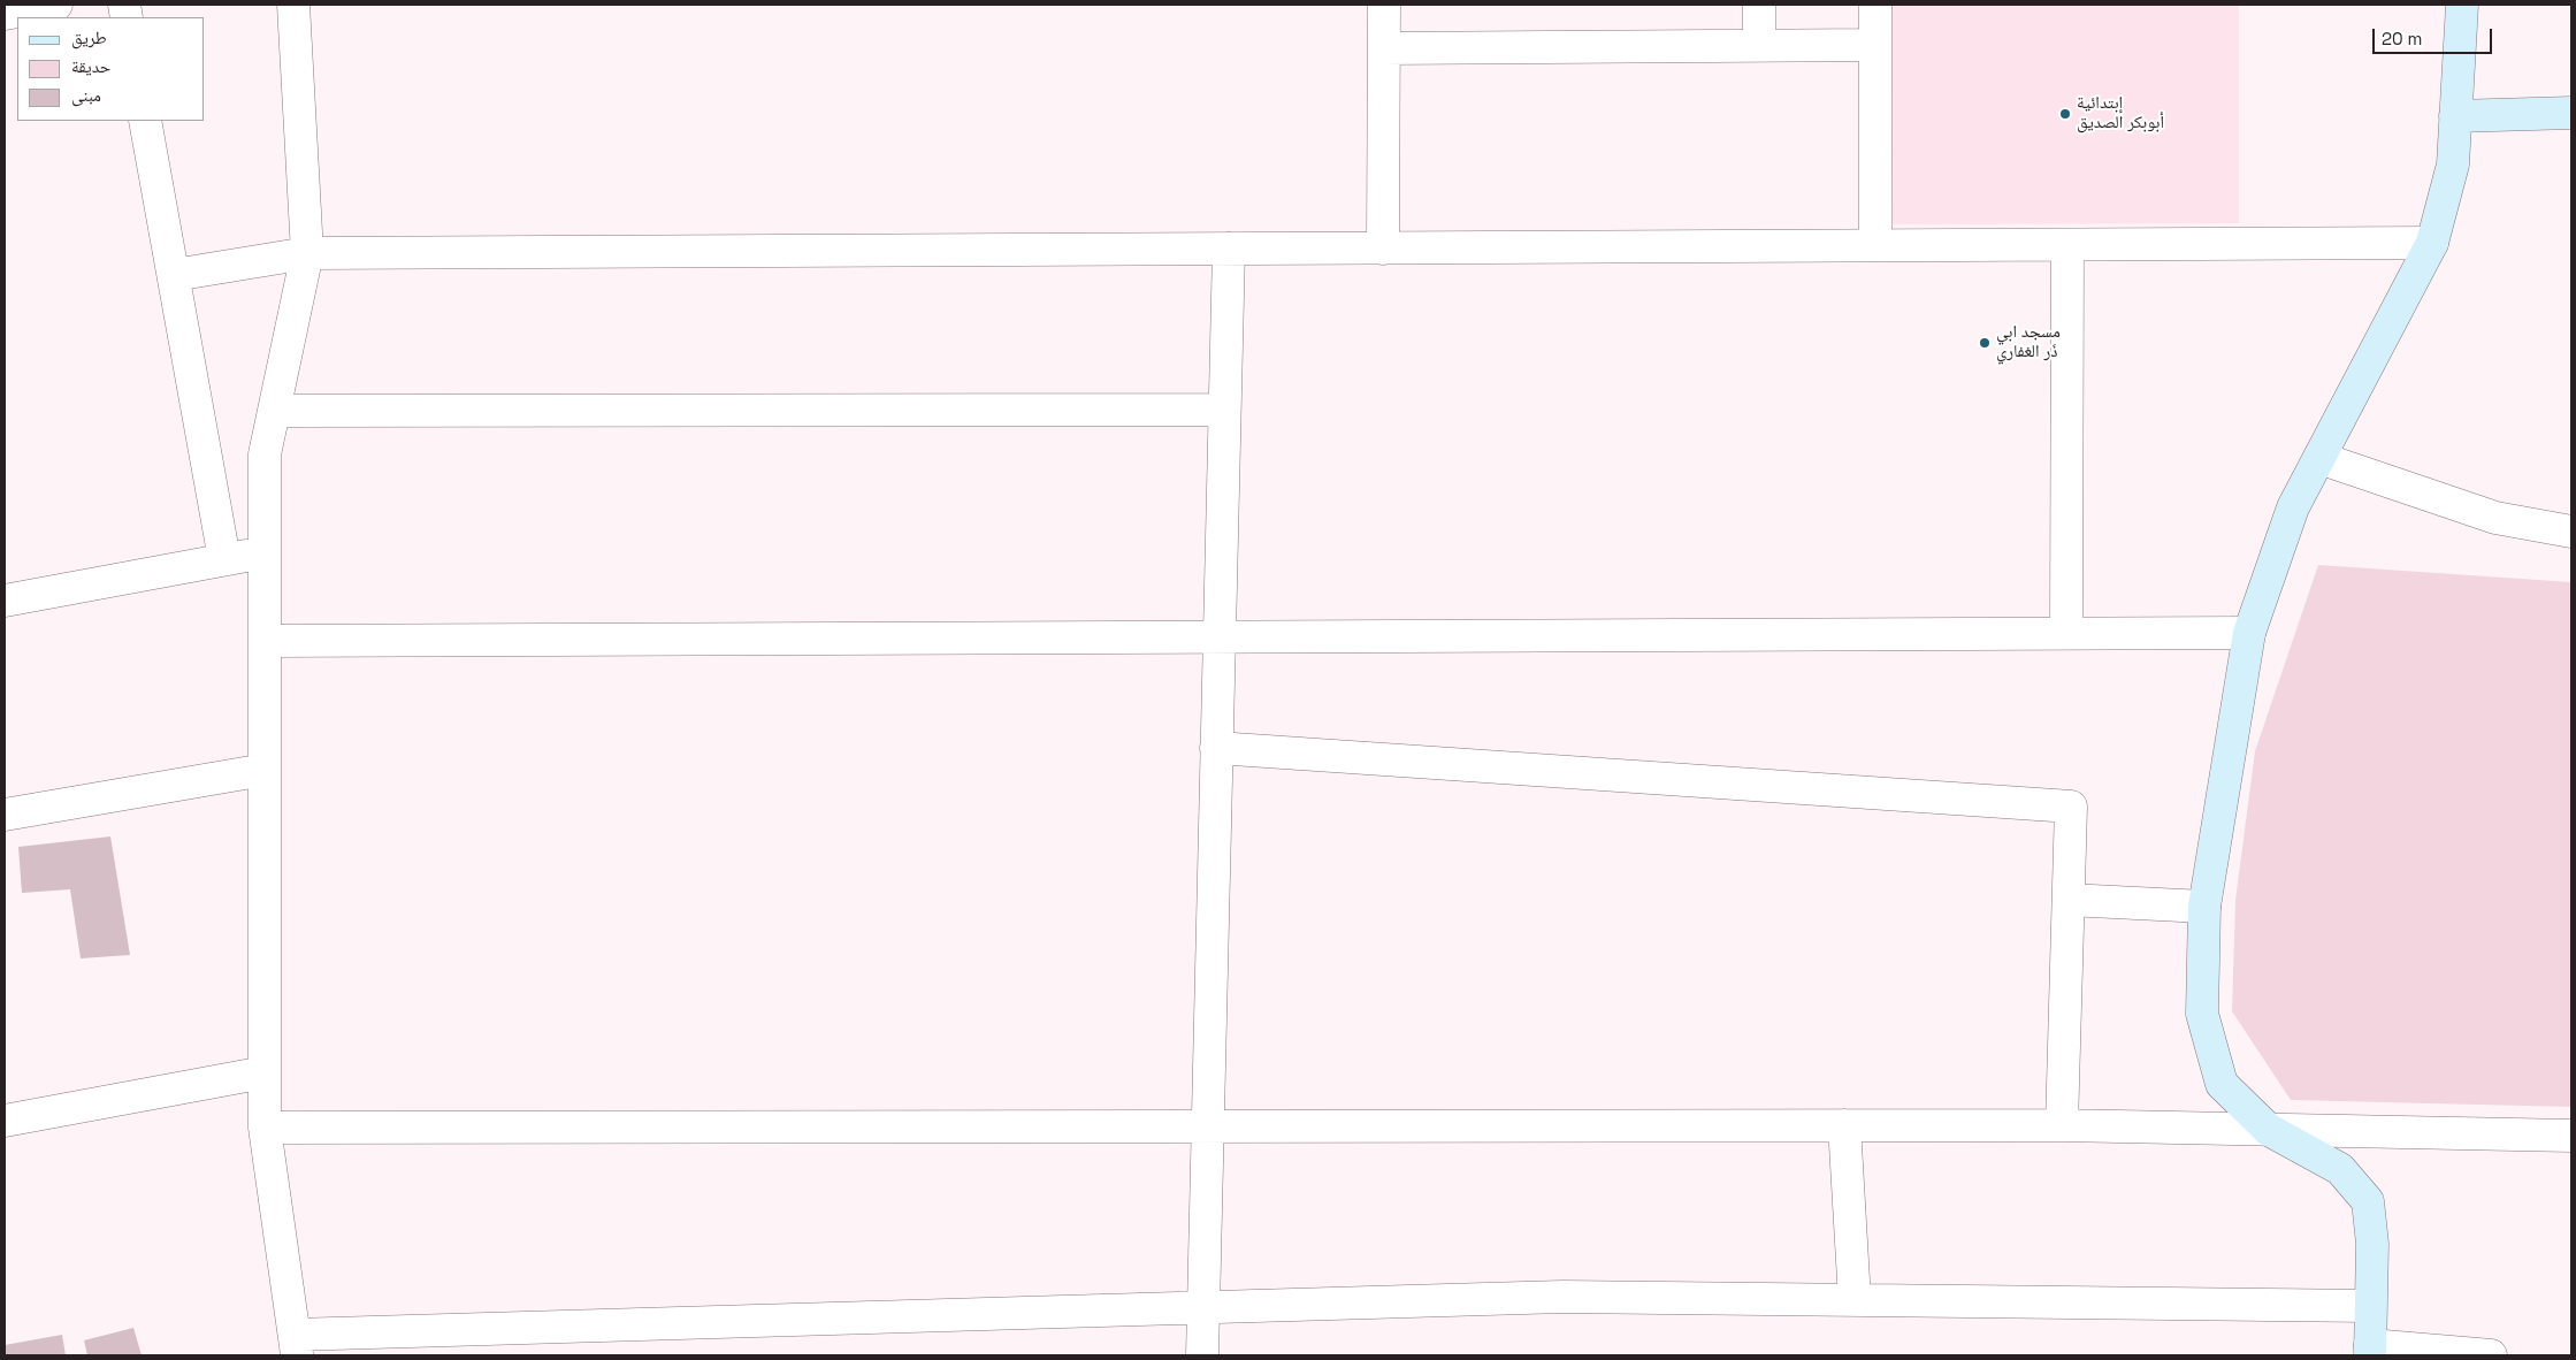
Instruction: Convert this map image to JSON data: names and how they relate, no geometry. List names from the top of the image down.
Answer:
{
  "places": ["إبتدائية أبوبكر الصديق", "مسجد ابي ذَر الغفاري"],
  "legend": ["طريق", "حديقة", "مبنى"],
  "scale_bar": "20 m"
}
